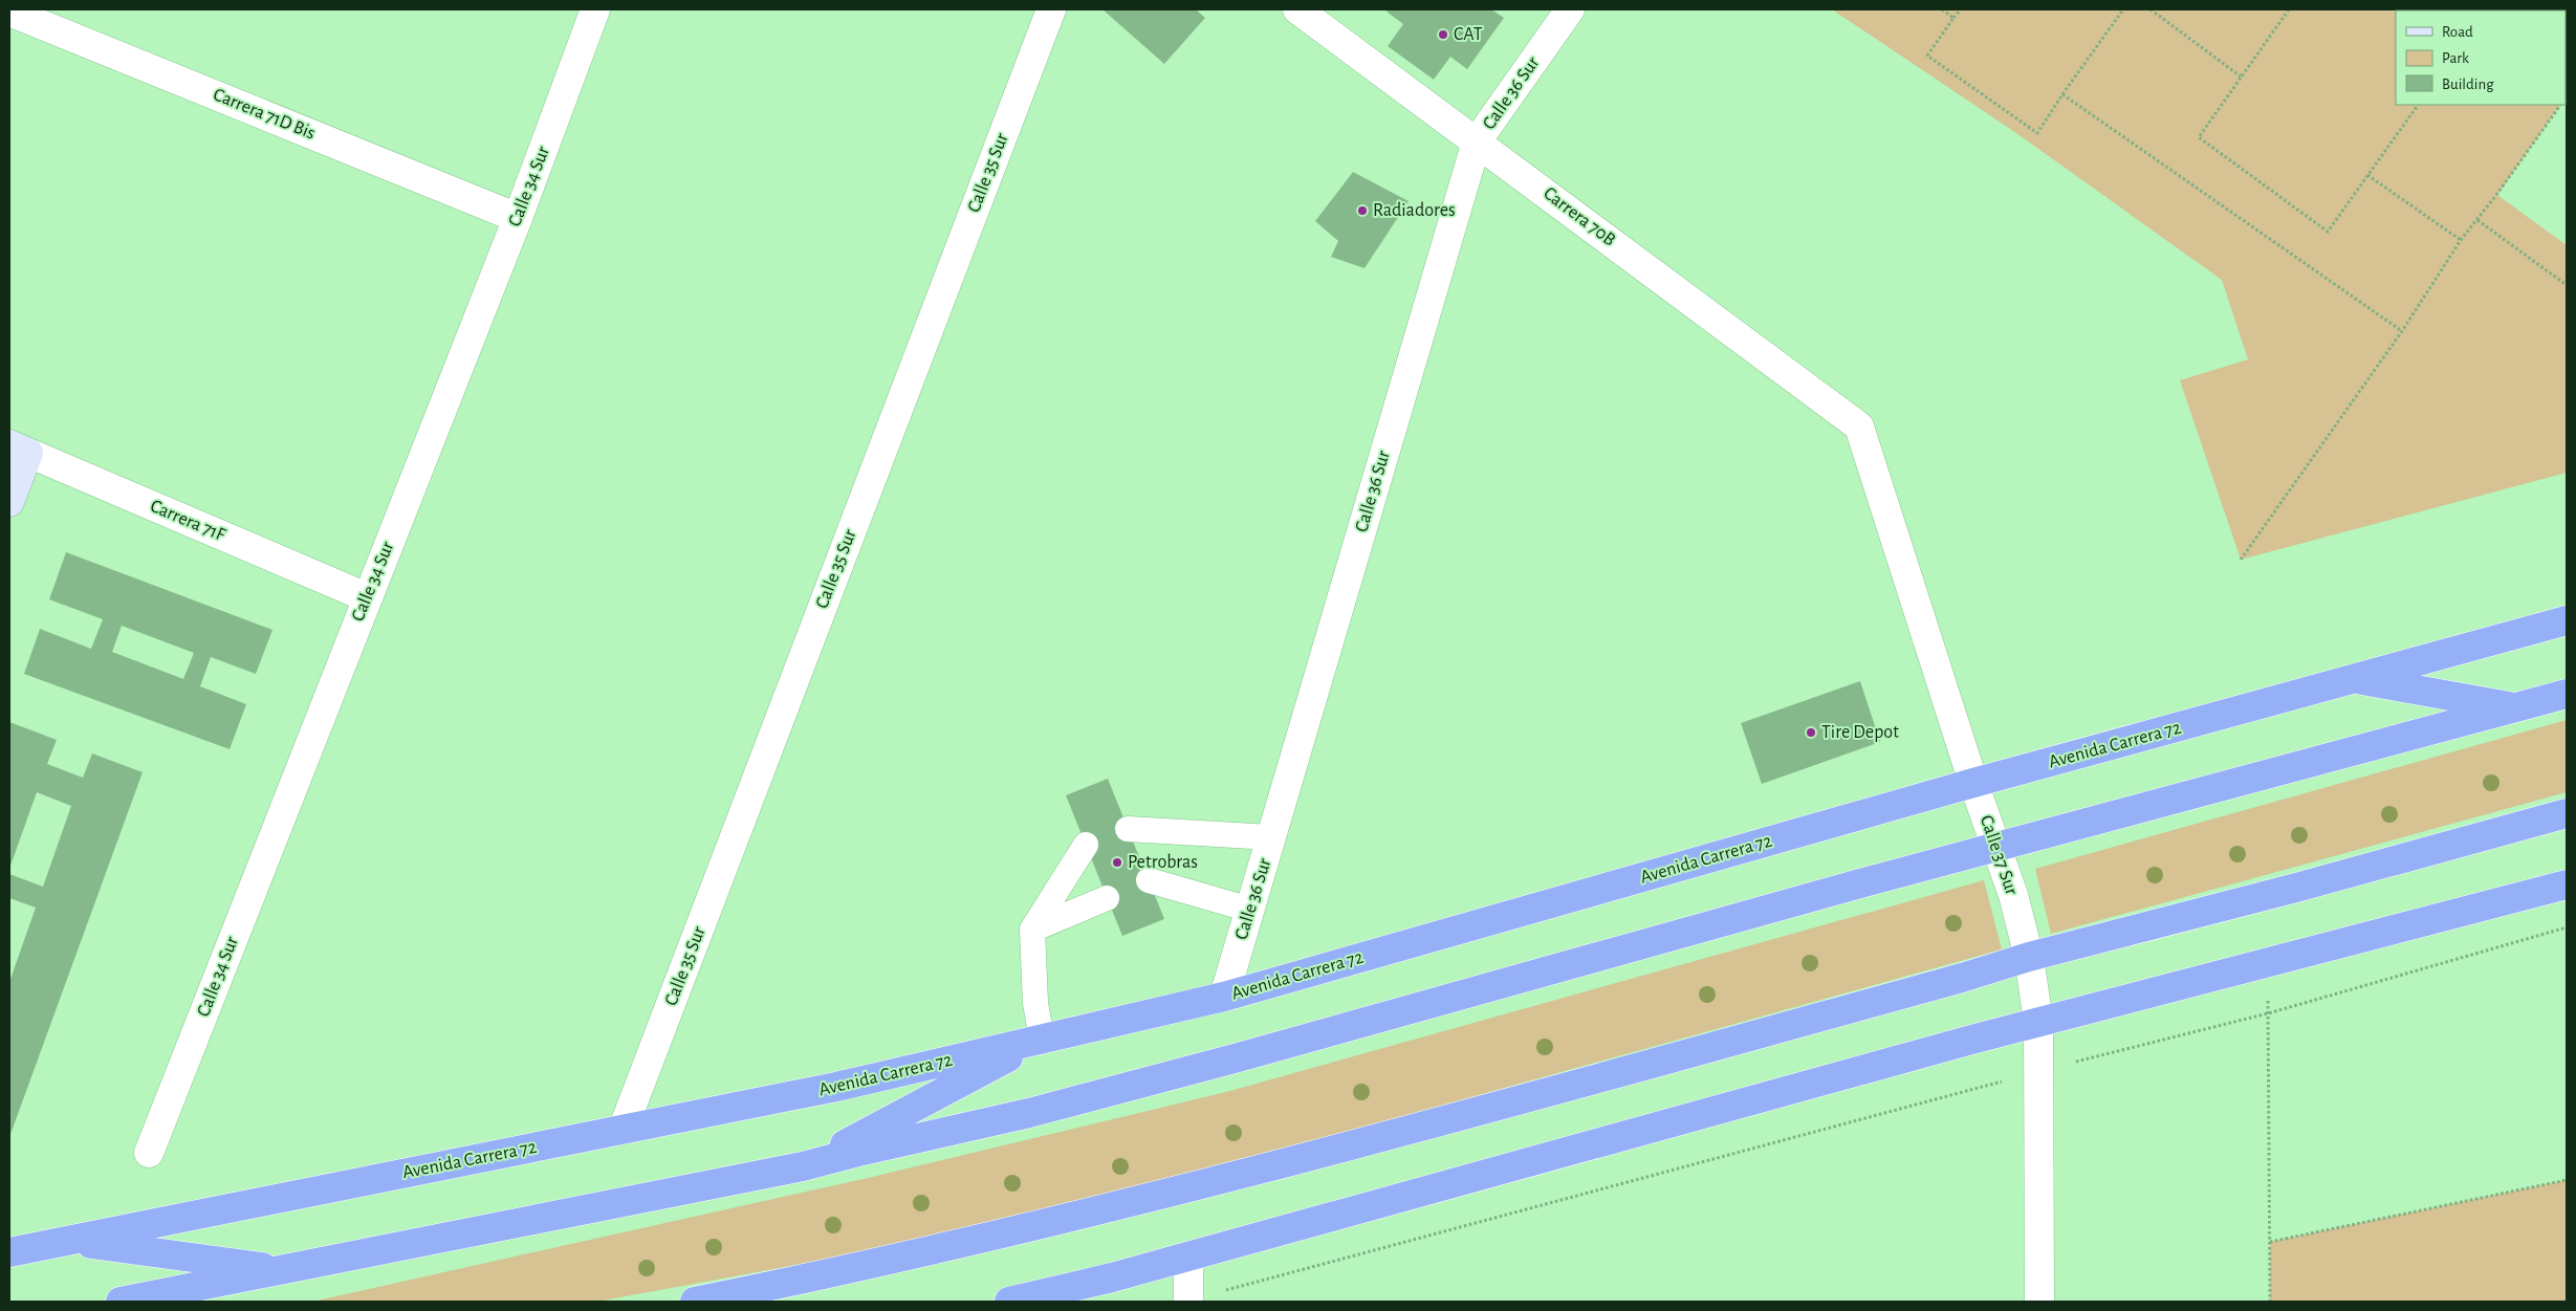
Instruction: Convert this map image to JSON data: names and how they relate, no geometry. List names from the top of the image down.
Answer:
{
  "streets": {
    "highway": ["Avenida Carrera 72"],
    "street": [
      "Calle 36 Sur",
      "Carrera 71D Bis",
      "Calle 35 Sur",
      "Calle 34 Sur",
      "Carrera 70B",
      "Carrera 71F",
      "Calle 37 Sur"
    ]
  },
  "crossings": [
    ["Calle 36 Sur", "Carrera 70B"],
    ["Calle 36 Sur", "Avenida Carrera 72"],
    ["Carrera 71D Bis", "Calle 34 Sur"],
    ["Calle 35 Sur", "Avenida Carrera 72"],
    ["Calle 34 Sur", "Carrera 71F"],
    ["Carrera 70B", "Calle 37 Sur"],
    ["Avenida Carrera 72", "Calle 37 Sur"]
  ],
  "places": [
    "CAT",
    "Radiadores",
    "Tire Depot",
    "Petrobras"
  ],
  "legend": ["Road", "Park", "Building"]
}
